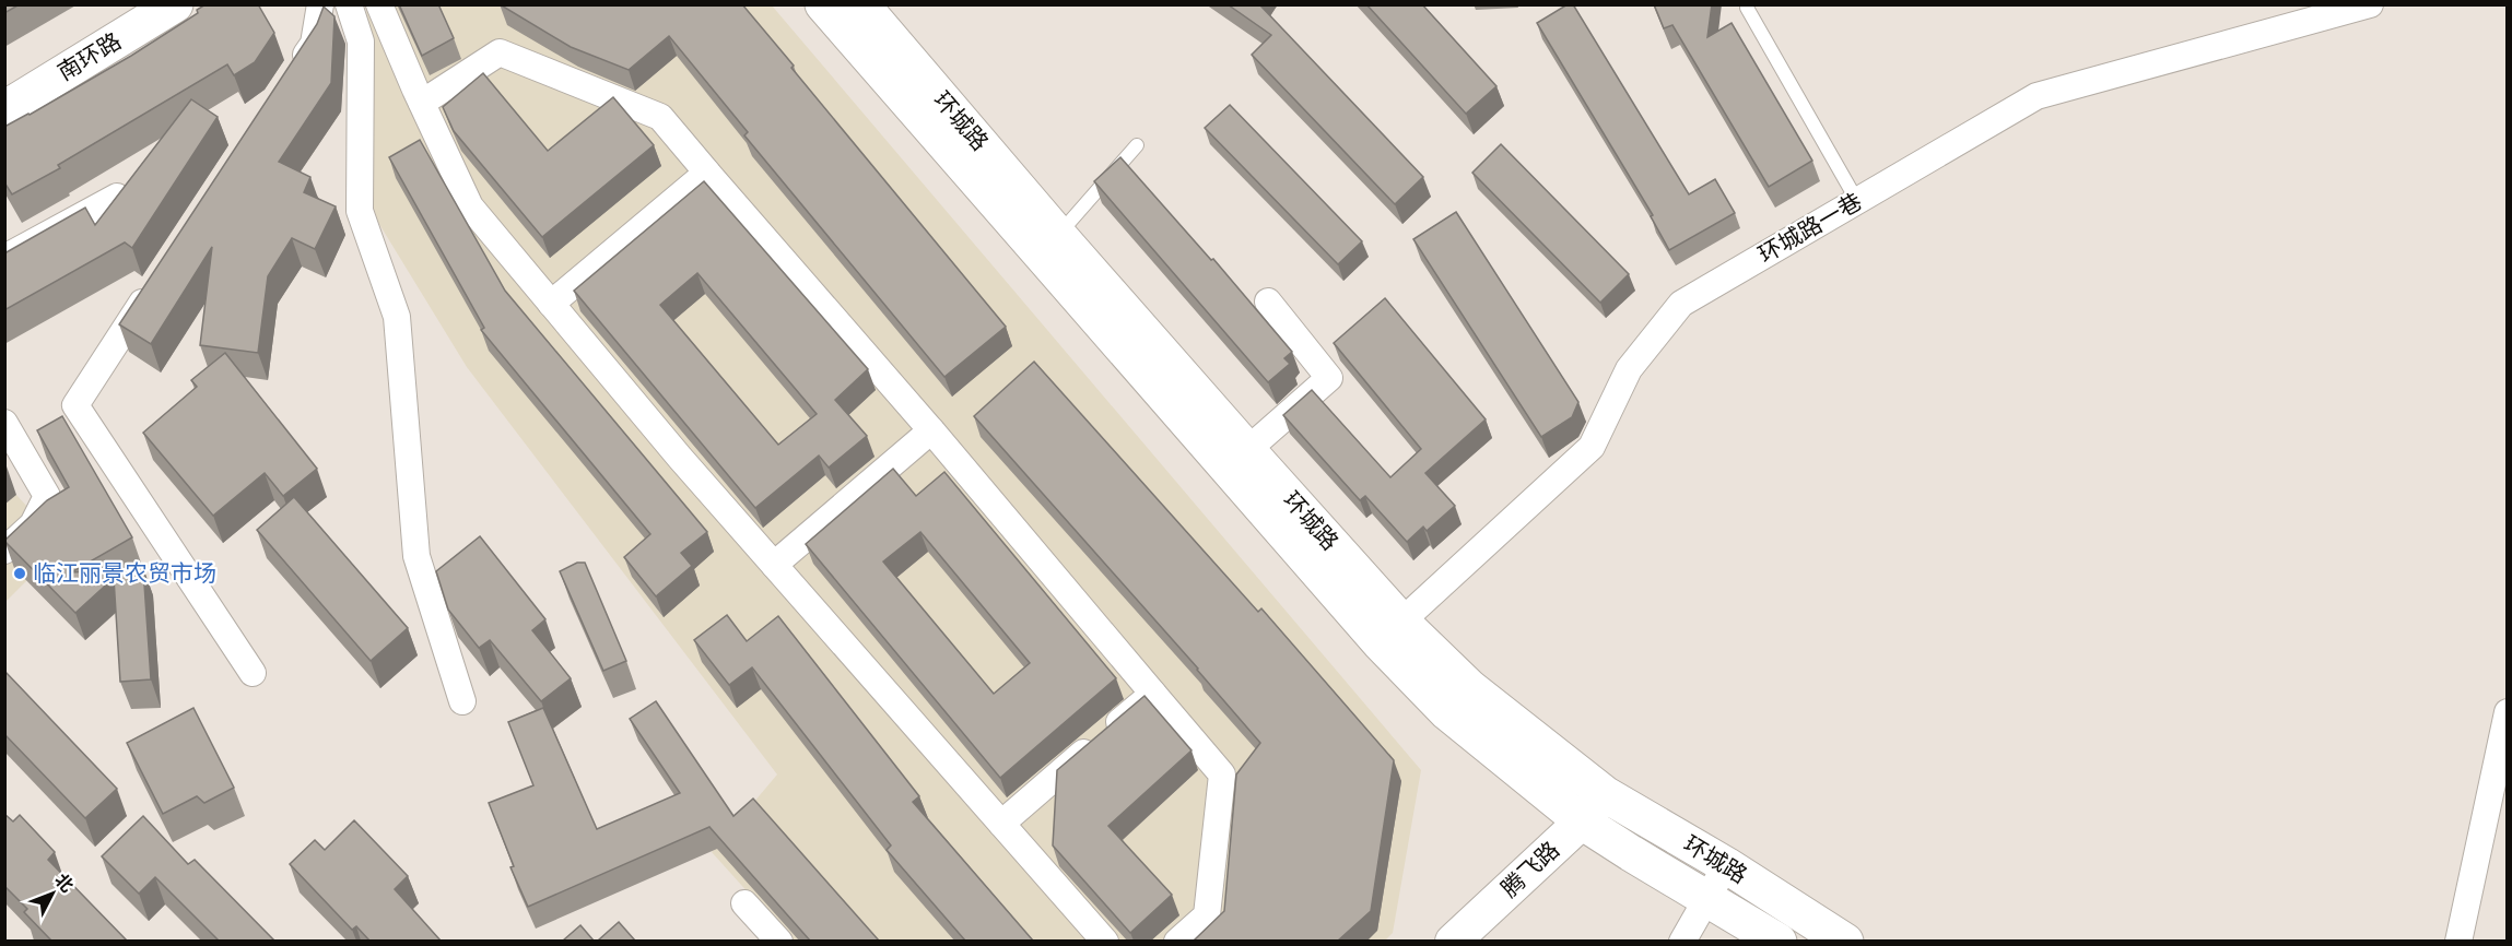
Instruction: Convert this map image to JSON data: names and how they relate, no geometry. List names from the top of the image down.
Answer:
{
  "streets": {
    "main road": ["南环路", "环城路"],
    "street": ["环城路一巷", "腾飞路"]
  },
  "crossings": [
    ["环城路", "环城路一巷"],
    ["环城路", "腾飞路"]
  ],
  "places": ["临江丽景农贸市场"],
  "north": "top right"
}
